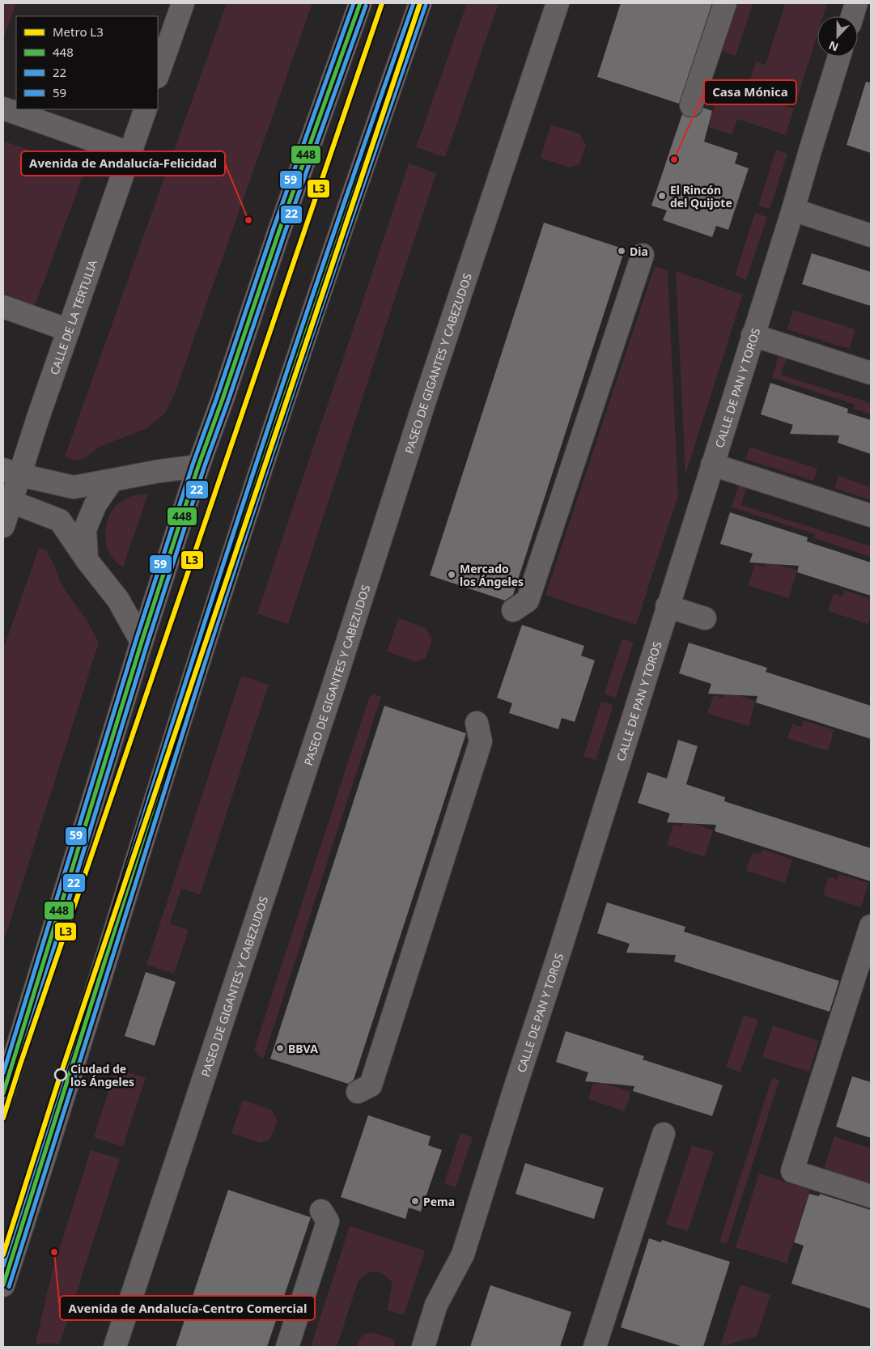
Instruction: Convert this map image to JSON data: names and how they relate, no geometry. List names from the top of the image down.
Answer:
{
  "streets": {
    "street": ["CALLE DE LA TERTULIA", "PASEO DE GIGANTES Y CABEZUDOS", "CALLE DE PAN Y TOROS"]
  },
  "places": [
    "Casa Mónica",
    "El Rincón del Quijote",
    "Avenida de Andalucía-Felicidad",
    "Dia",
    "Mercado los Ángeles",
    "BBVA",
    "Ciudad de los Ángeles",
    "Pema",
    "Avenida de Andalucía-Centro Comercial"
  ],
  "lines": [
    "metro line L3",
    "transit line 448",
    "transit line 59",
    "transit line 22"
  ],
  "legend": [
    "Metro L3",
    "448",
    "22",
    "59"
  ],
  "north": "bottom"
}
